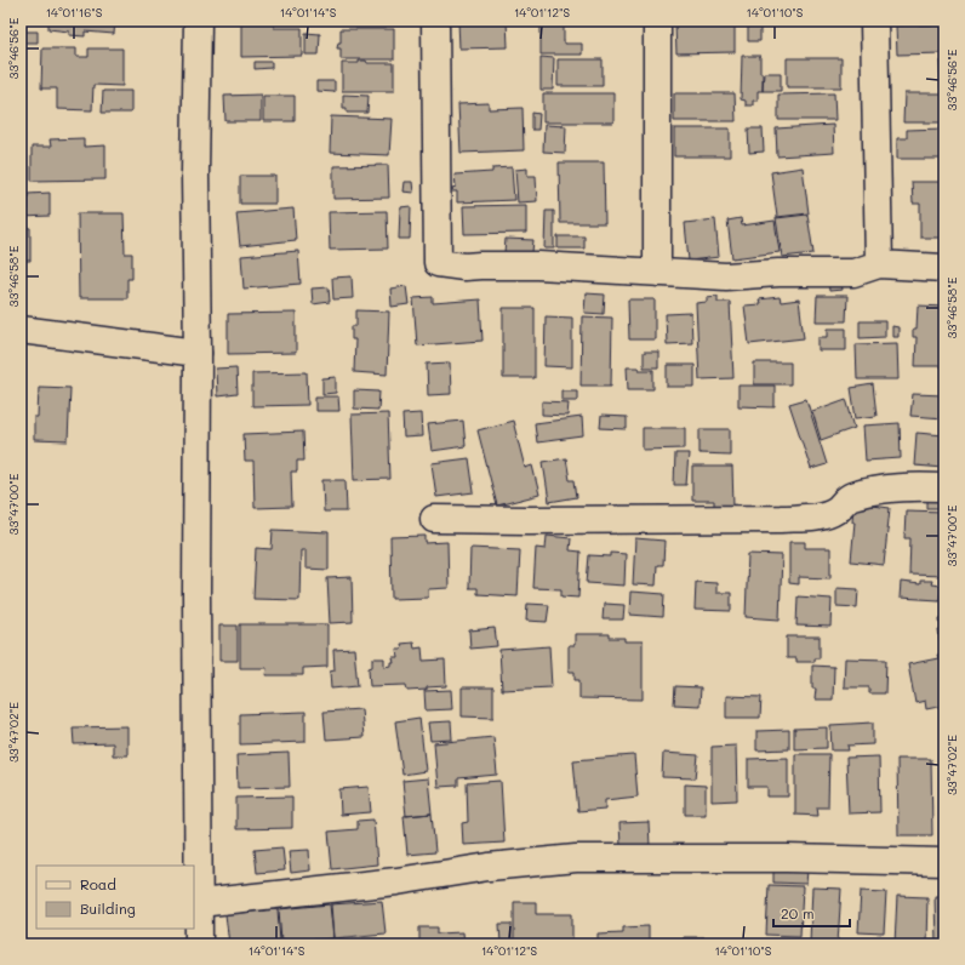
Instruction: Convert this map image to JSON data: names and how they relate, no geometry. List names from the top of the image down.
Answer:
{
  "legend": ["Road", "Building"],
  "scale_bar": "20 m",
  "coordinates": [
    "14°01'16\"S",
    "14°01'14\"S",
    "14°01'12\"S",
    "14°01'10\"S",
    "33°46'56\"E",
    "33°46'58\"E",
    "33°47'00\"E",
    "33°47'02\"E"
  ]
}
